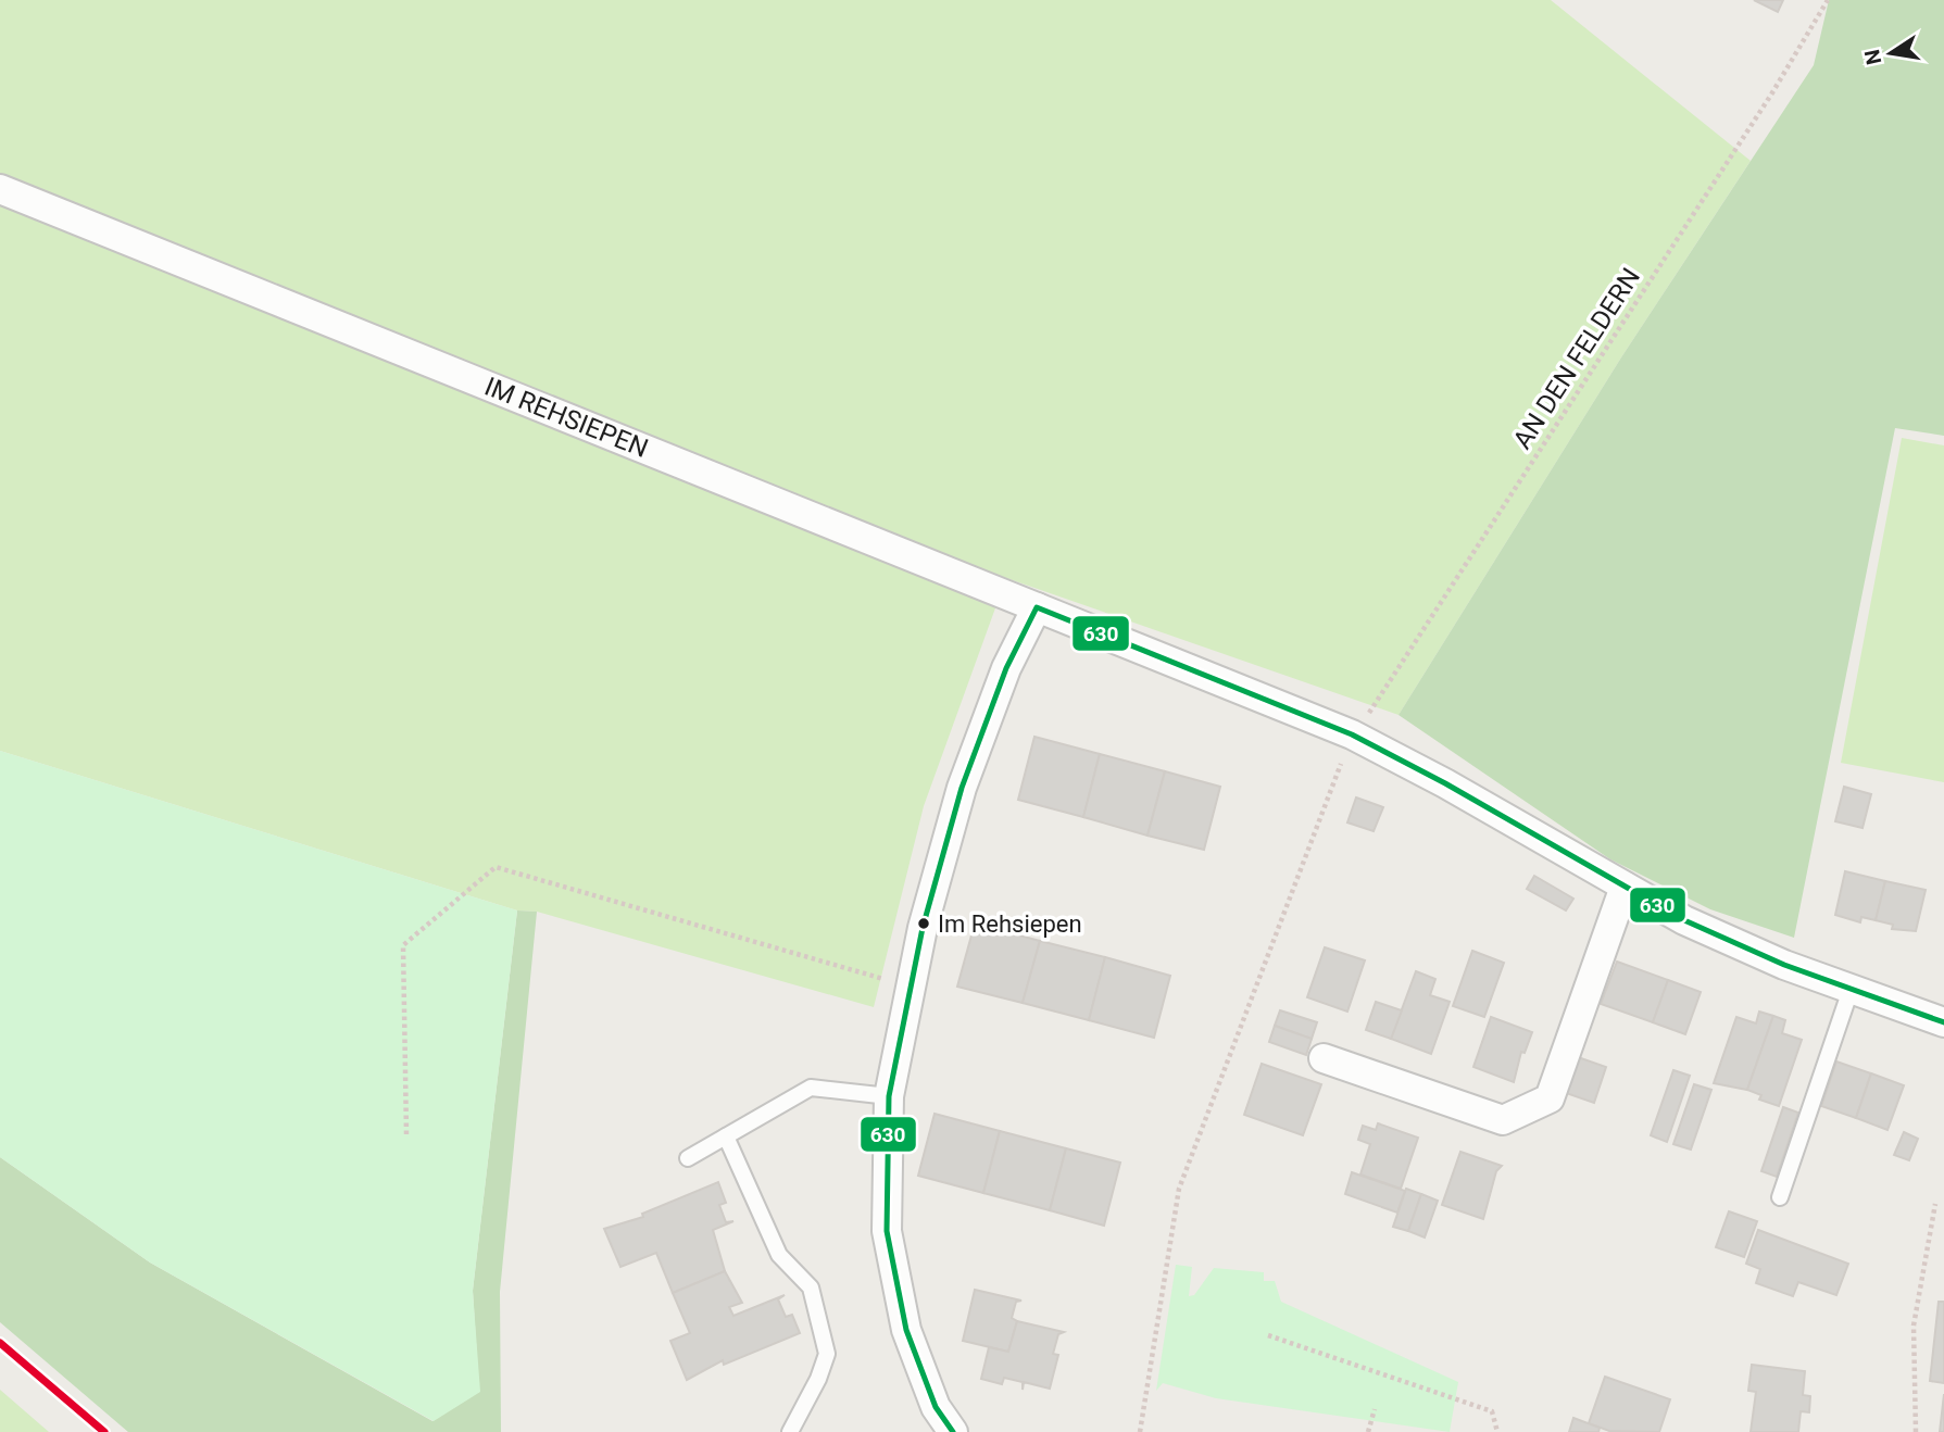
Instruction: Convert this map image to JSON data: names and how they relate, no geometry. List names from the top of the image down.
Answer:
{
  "streets": {
    "street": ["IM REHSIEPEN"],
    "path": ["AN DEN FELDERN"]
  },
  "crossings": [
    ["AN DEN FELDERN", "IM REHSIEPEN"]
  ],
  "places": ["Im Rehsiepen"],
  "lines": ["transit line 630"],
  "north": "left"
}
